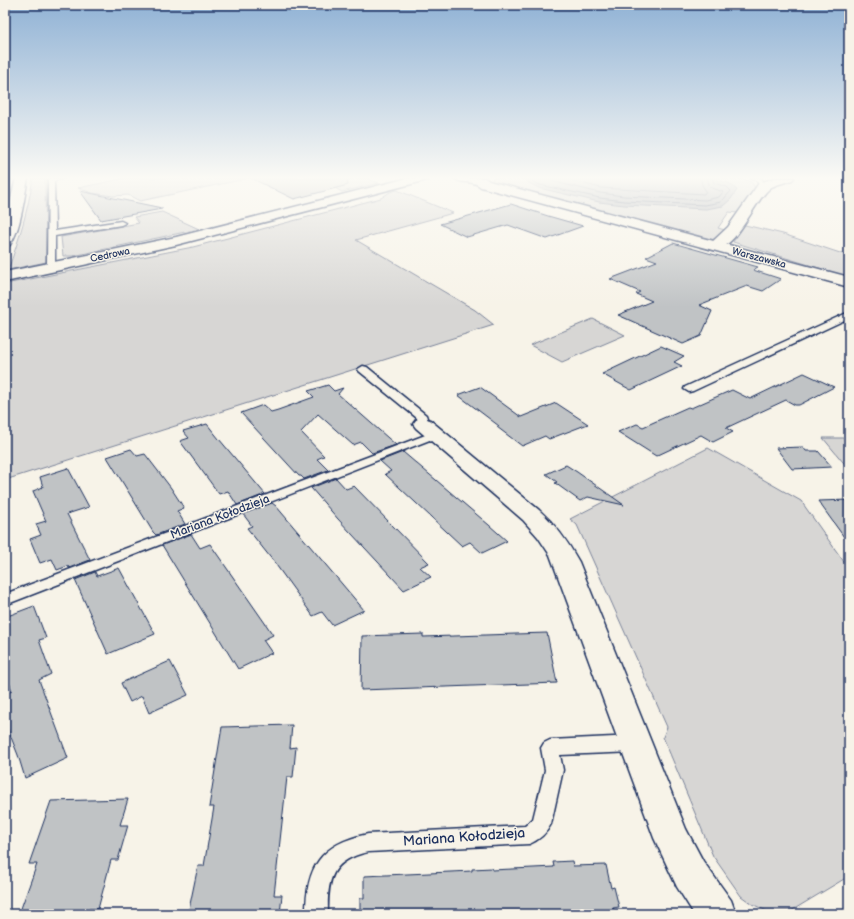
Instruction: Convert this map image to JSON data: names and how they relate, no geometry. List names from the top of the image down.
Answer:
{
  "streets": {
    "street": ["Cedrowa", "Warszawska"],
    "lane": ["Mariana Kołodzieja"]
  }
}
